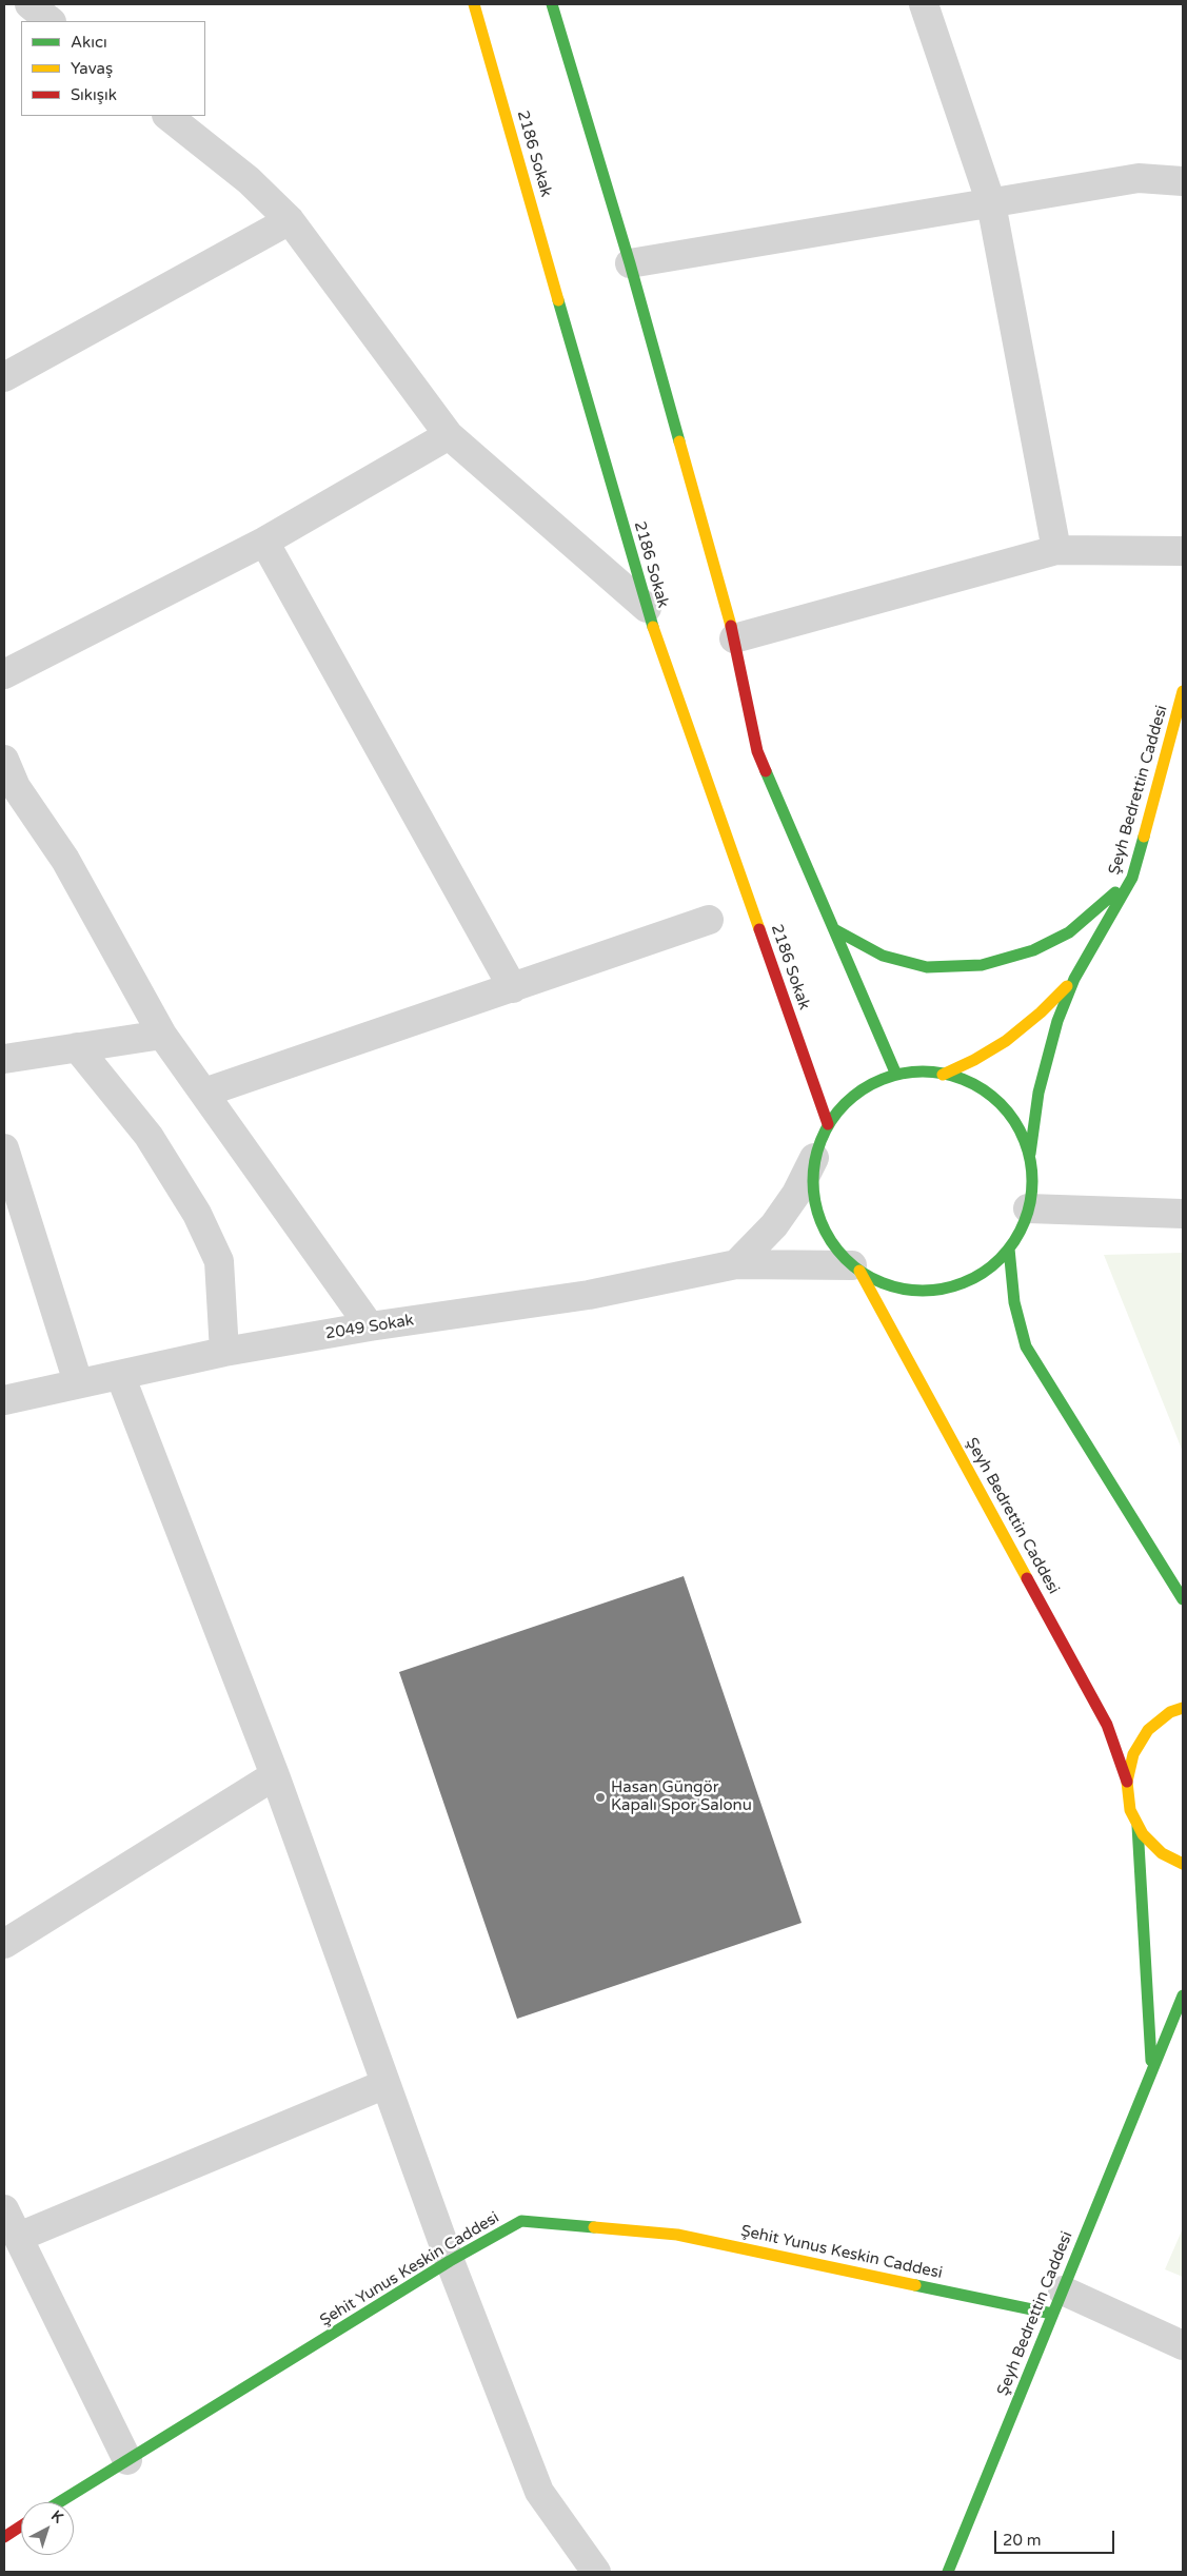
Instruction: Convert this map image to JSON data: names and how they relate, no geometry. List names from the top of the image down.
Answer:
{
  "streets": {
    "main road": ["2186 Sokak", "Şeyh Bedrettin Caddesi", "Şehit Yunus Keskin Caddesi"],
    "street": ["2049 Sokak"]
  },
  "crossings": [
    ["Şeyh Bedrettin Caddesi", "2049 Sokak"],
    ["Şeyh Bedrettin Caddesi", "Şehit Yunus Keskin Caddesi"]
  ],
  "places": ["Hasan Güngör Kapalı Spor Salonu"],
  "legend": ["Akıcı", "Yavaş", "Sıkışık"],
  "scale_bar": "20 m",
  "north": "top right"
}
